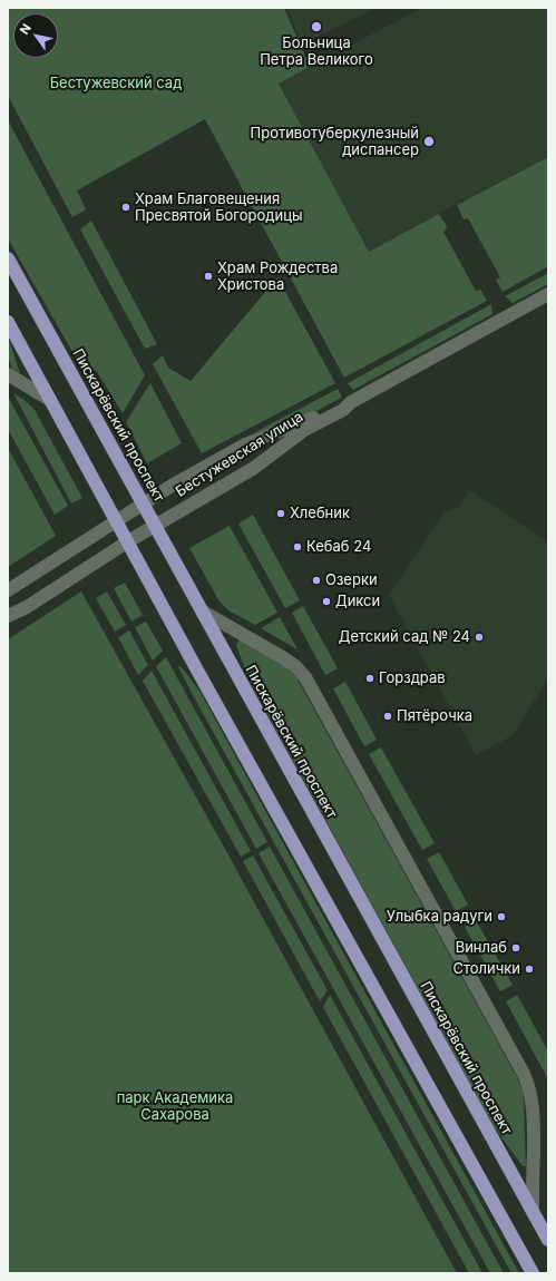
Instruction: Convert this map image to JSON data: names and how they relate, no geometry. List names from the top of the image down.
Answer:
{
  "streets": {
    "main road": ["Пискарёвский проспект"],
    "street": ["Бестужевская улица"]
  },
  "crossings": [
    ["Пискарёвский проспект", "Бестужевская улица"]
  ],
  "parks": ["Бестужевский сад", "парк Академика Сахарова"],
  "places": [
    "Больница Петра Великого",
    "Противотуберкулезный диспансер",
    "Храм Благовещения Пресвятой Богородицы",
    "Храм Рождества Христова",
    "Хлебник",
    "Кебаб 24",
    "Озерки",
    "Дикси",
    "Детский сад № 24",
    "Горздрав",
    "Пятёрочка",
    "Улыбка радуги",
    "Винлаб",
    "Столички"
  ],
  "north": "top left"
}
